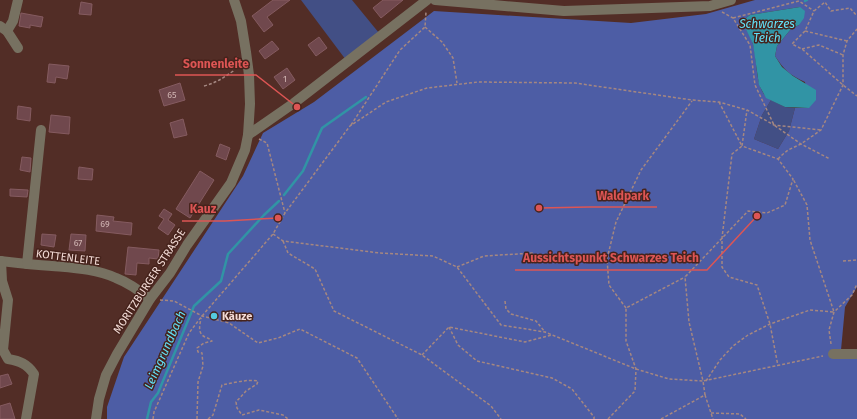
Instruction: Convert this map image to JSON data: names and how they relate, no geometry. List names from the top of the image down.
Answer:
{
  "streets": {
    "street": ["KOTTENLEITE", "MORITZBURGER STRASSE"]
  },
  "crossings": [
    ["KOTTENLEITE", "MORITZBURGER STRASSE"]
  ],
  "water": ["Schwarzes Teich", "Leimgrundbach"],
  "places": [
    "Sonnenleite",
    "Waldpark",
    "Aussichtspunkt Schwarzes Teich",
    "Kauz",
    "Käuze"
  ],
  "house_numbers": [
    "1",
    "65",
    "69",
    "67"
  ]
}
